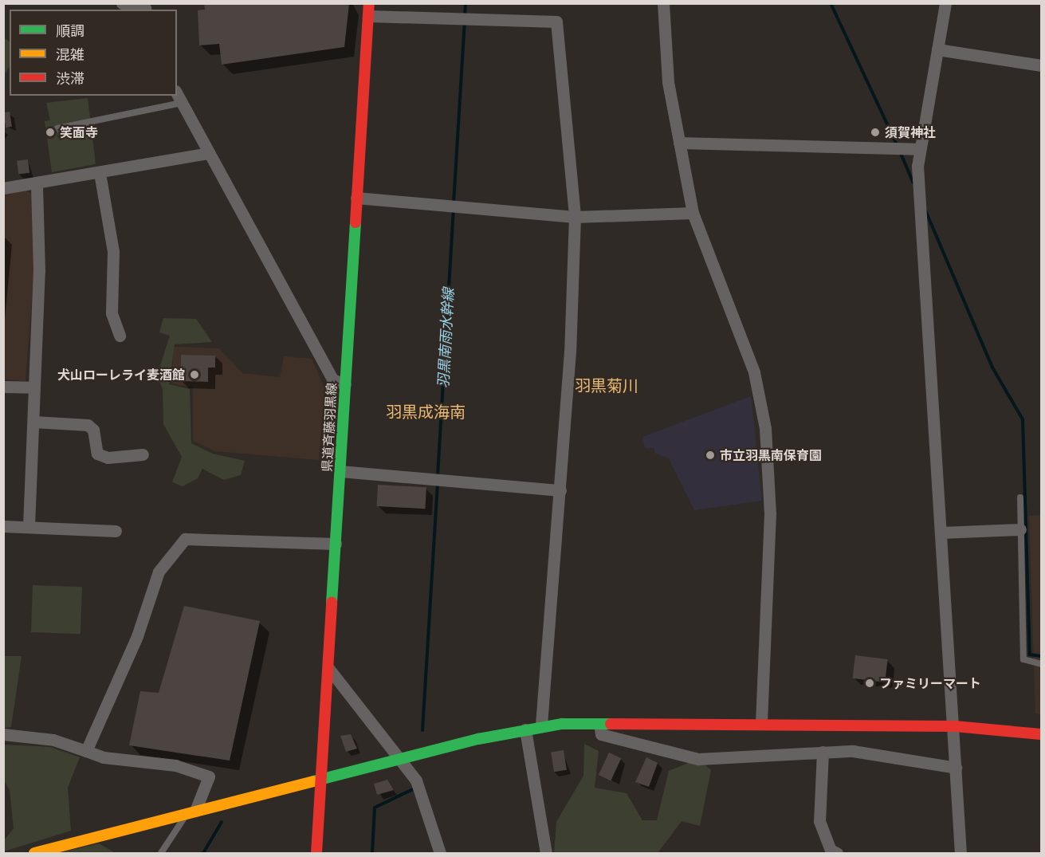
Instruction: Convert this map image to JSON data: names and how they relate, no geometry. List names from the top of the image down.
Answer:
{
  "streets": {
    "street": ["県道斉藤羽黒線"]
  },
  "districts": ["羽黒菊川", "羽黒成海南"],
  "water": ["羽黒南雨水幹線"],
  "places": [
    "笑面寺",
    "須賀神社",
    "犬山ローレライ麦酒館",
    "市立羽黒南保育園",
    "ファミリーマート"
  ],
  "legend": ["順調", "混雑", "渋滞"]
}
